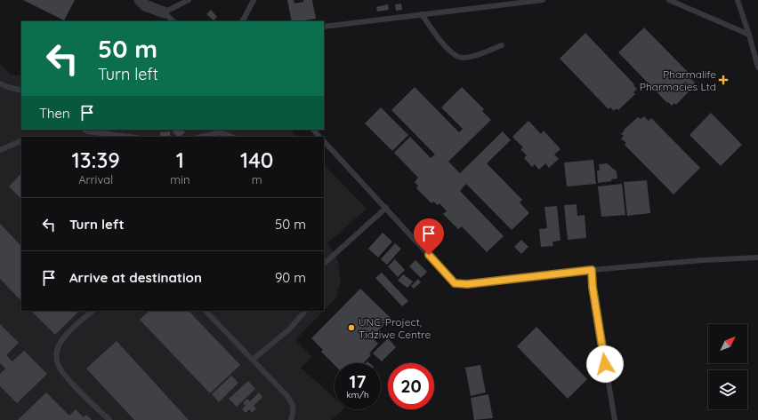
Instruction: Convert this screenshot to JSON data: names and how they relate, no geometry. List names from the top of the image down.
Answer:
{
  "places": {
    "health": ["Pharmalife Pharmacies Ltd"],
    "other": ["UNC-Project, Tidziwe Centre"]
  },
  "north": "top right",
  "page": {
    "turn": ["50 m", "Turn left"],
    "then": "Then",
    "eta": [
      "13:39",
      "Arrival",
      "1",
      "min",
      "140",
      "m"
    ],
    "list": [
      {
        "name": "Turn left",
        "value": "50 m"
      },
      {
        "name": "Arrive at destination",
        "value": "90 m"
      }
    ],
    "speed": "17 km/h",
    "limit": "20"
  }
}
